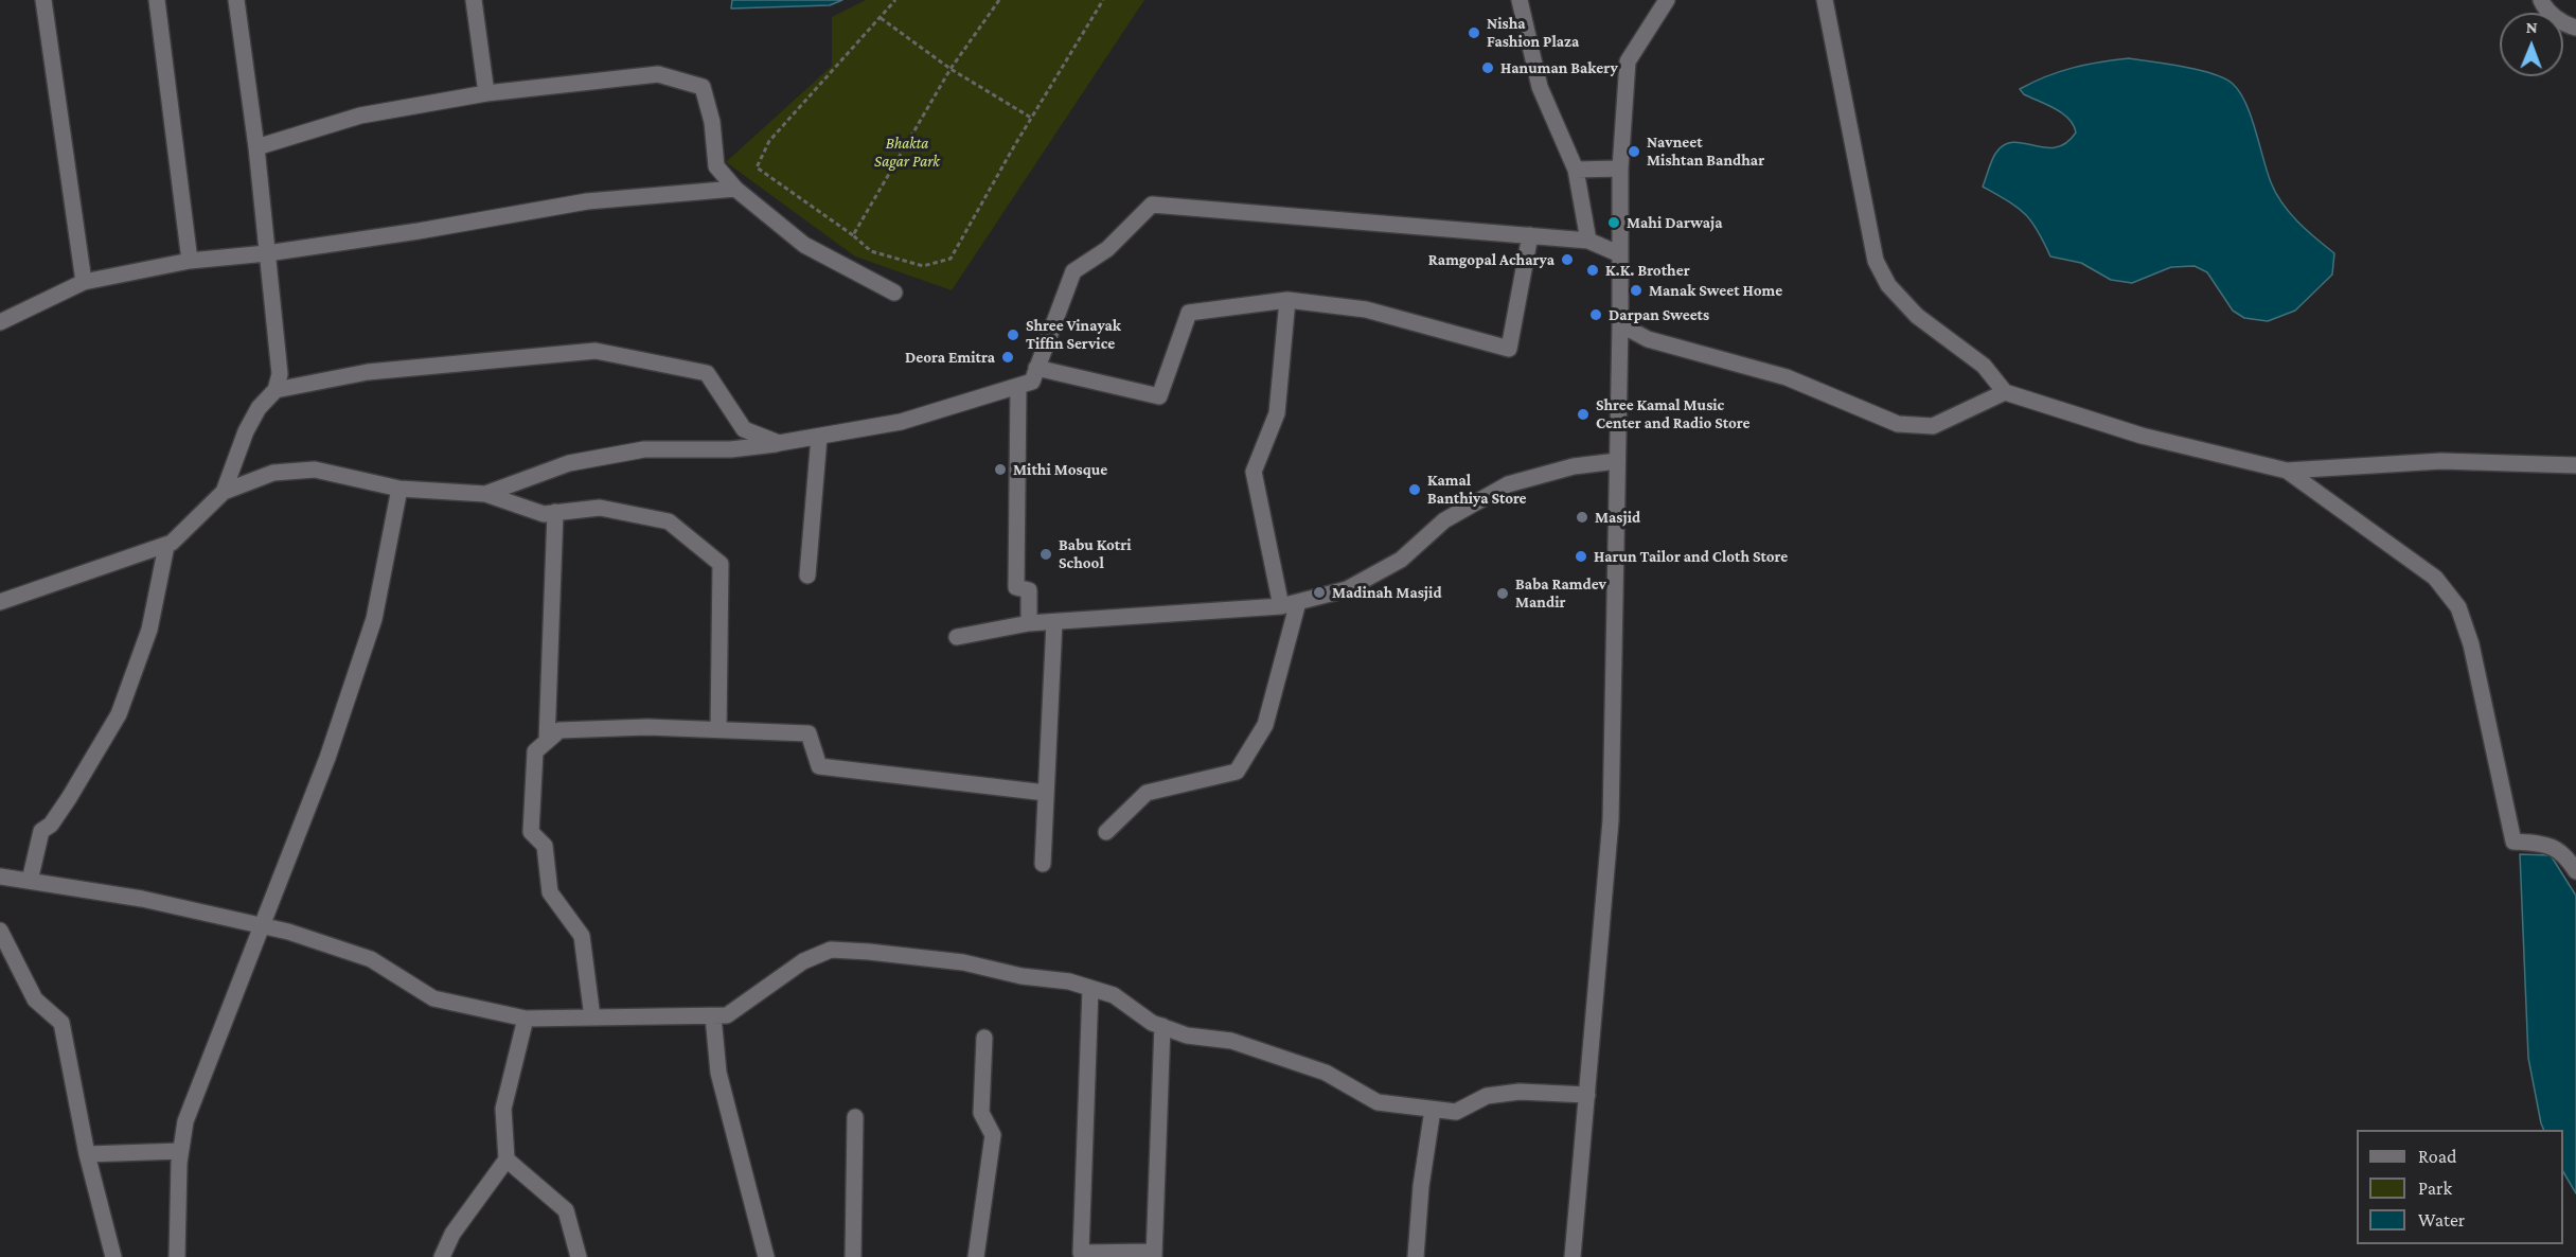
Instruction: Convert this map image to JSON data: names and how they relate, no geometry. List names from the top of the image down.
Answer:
{
  "parks": ["Bhakta Sagar Park"],
  "places": [
    "Nisha Fashion Plaza",
    "Hanuman Bakery",
    "Navneet Mishtan Bandhar",
    "Mahi Darwaja",
    "Ramgopal Acharya",
    "K.K. Brother",
    "Manak Sweet Home",
    "Darpan Sweets",
    "Shree Vinayak Tiffin Service",
    "Deora Emitra",
    "Shree Kamal Music Center and Radio Store",
    "Mithi Mosque",
    "Kamal Banthiya Store",
    "Masjid",
    "Babu Kotri School",
    "Harun Tailor and Cloth Store",
    "Madinah Masjid",
    "Baba Ramdev Mandir"
  ],
  "legend": ["Road", "Park", "Water"],
  "north": "top"
}
